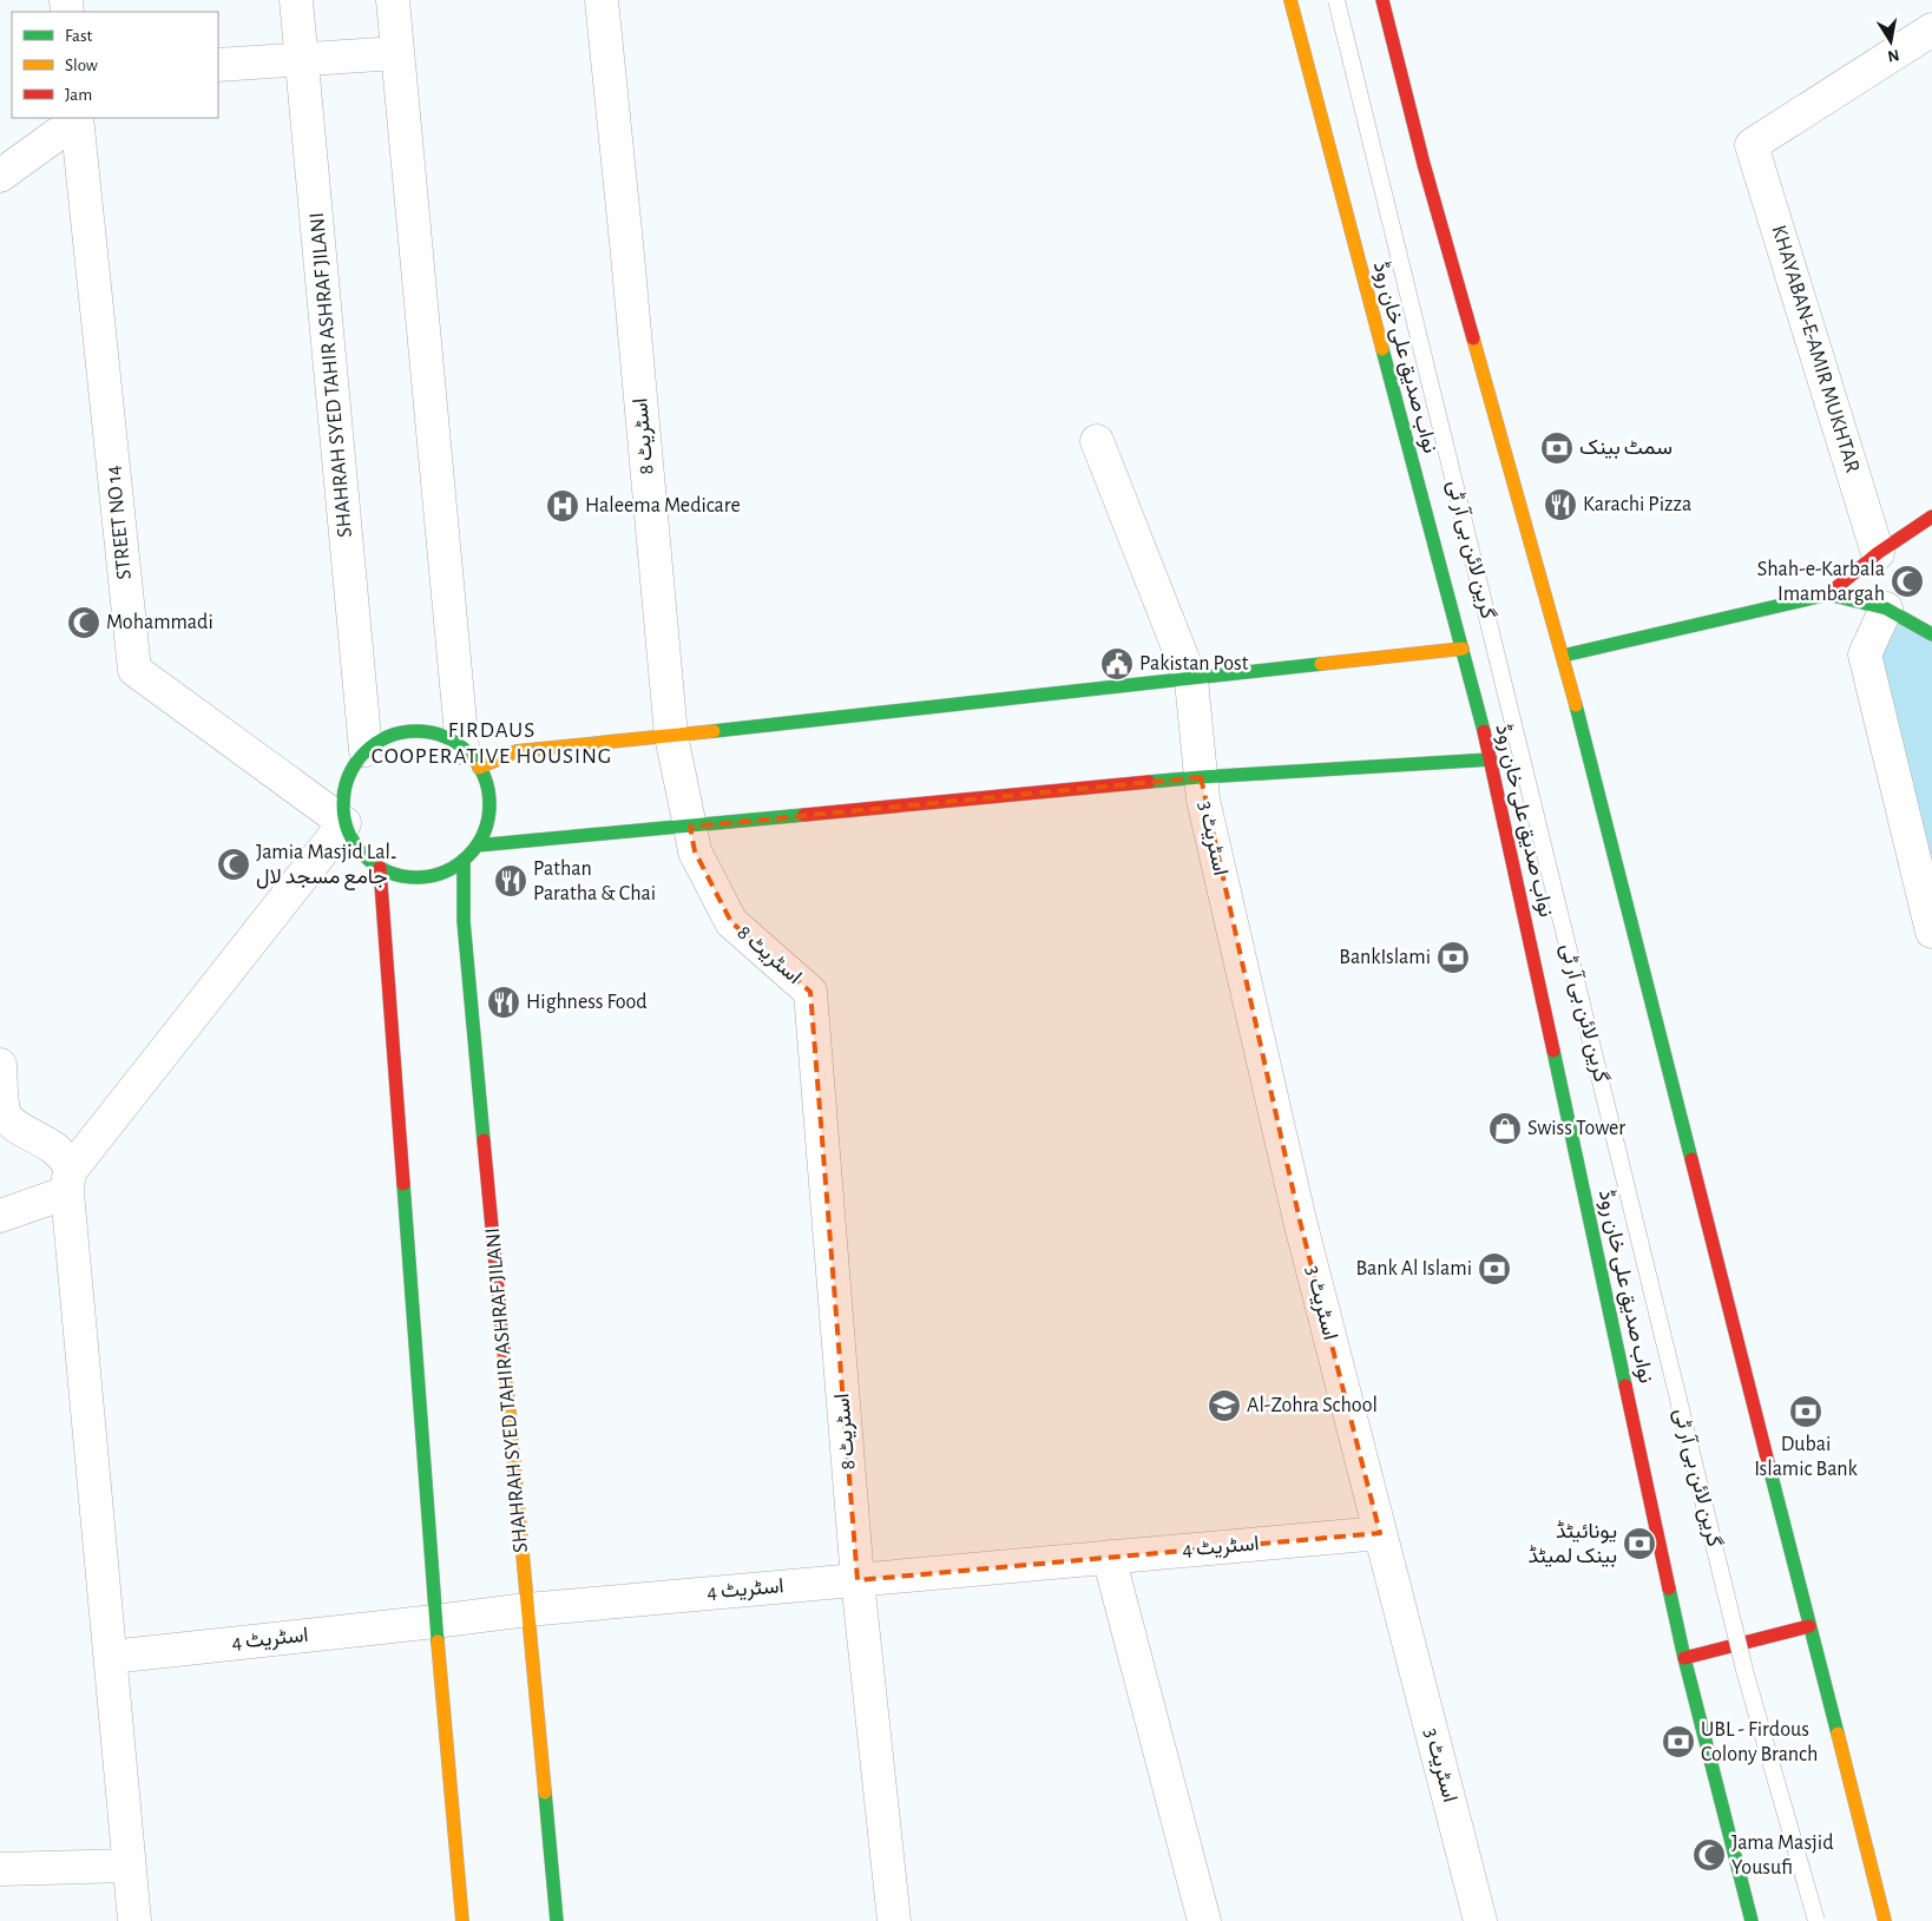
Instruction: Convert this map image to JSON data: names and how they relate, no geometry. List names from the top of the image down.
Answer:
{
  "streets": {
    "street": [
      "KHAYABAN-E-AMIR MUKHTAR",
      "نواب صدیق علی خان روڈ",
      "SHAHRAH SYED TAHIR ASHRAF JILANI",
      "اسٹریٹ 8",
      "STREET NO 14",
      "اسٹریٹ 3",
      "اسٹریٹ 4"
    ],
    "lane": ["گرین لائن بی آر ٹی"]
  },
  "crossings": [
    ["SHAHRAH SYED TAHIR ASHRAF JILANI", "STREET NO 14"],
    ["SHAHRAH SYED TAHIR ASHRAF JILANI", "اسٹریٹ 4"],
    ["اسٹریٹ 8", "اسٹریٹ 4"],
    ["اسٹریٹ 3", "اسٹریٹ 4"]
  ],
  "districts": ["FIRDAUS COOPERATIVE HOUSING"],
  "places": {
    "bank": [
      "سمٹ بینک",
      "BankIslami",
      "Bank Al Islami",
      "Dubai Islamic Bank",
      "یونائیٹڈ بینک لمیٹڈ",
      "UBL - Firdous Colony Branch"
    ],
    "restaurant": ["Karachi Pizza", "Pathan Paratha & Chai", "Highness Food"],
    "hospital": ["Haleema Medicare"],
    "mosque": [
      "Shah-e-Karbala Imambargah",
      "Mohammadi",
      "Jamia Masjid Lal۔ جامع مسجد لال",
      "Jama Masjid Yousufi"
    ],
    "public building": ["Pakistan Post"],
    "shop": ["Swiss Tower"],
    "school or university": ["Al-Zohra School"]
  },
  "legend": ["Fast", "Slow", "Jam"],
  "north": "bottom"
}
